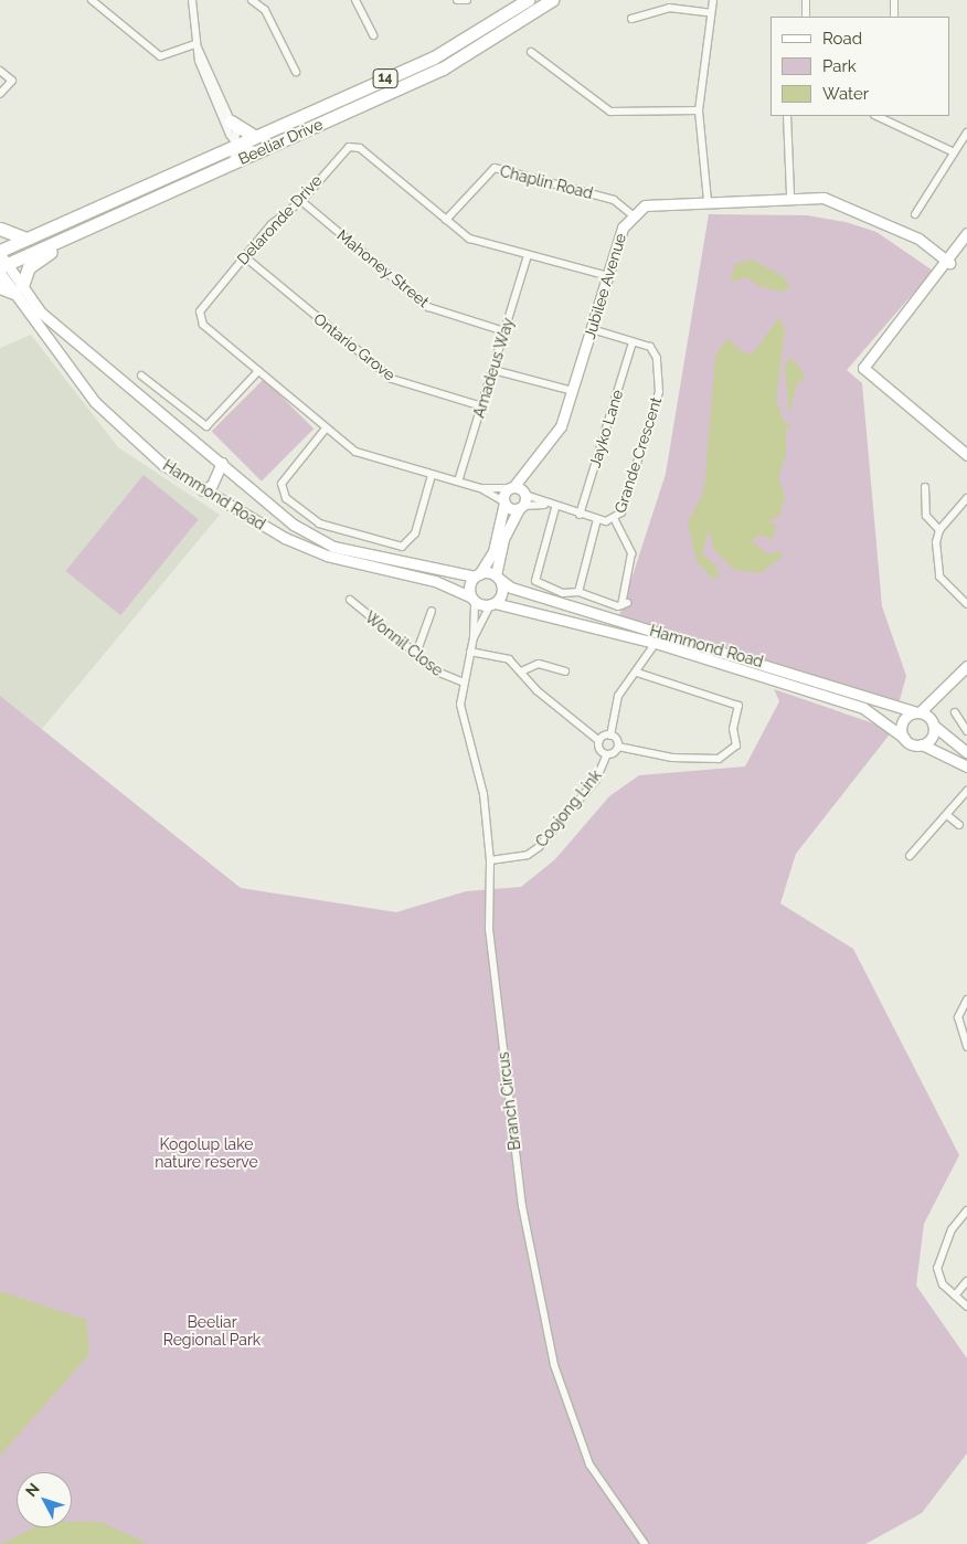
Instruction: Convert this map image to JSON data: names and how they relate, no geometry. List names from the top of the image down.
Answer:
{
  "streets": {
    "highway": ["14", "Beeliar Drive"],
    "main road": ["Jubilee Avenue", "Hammond Road"],
    "street": [
      "Chaplin Road",
      "Delaronde Drive",
      "Mahoney Street",
      "Ontario Grove",
      "Amadeus Way",
      "Jayko Lane",
      "Grande Crescent",
      "Wonnil Close",
      "Coojong Link",
      "Branch Circus"
    ]
  },
  "crossings": [
    ["Beeliar Drive", "Hammond Road"],
    ["Chaplin Road", "Delaronde Drive"],
    ["Chaplin Road", "Jubilee Avenue"],
    ["Delaronde Drive", "Mahoney Street"],
    ["Delaronde Drive", "Jubilee Avenue"],
    ["Delaronde Drive", "Ontario Grove"],
    ["Delaronde Drive", "Amadeus Way"],
    ["Mahoney Street", "Amadeus Way"],
    ["Jubilee Avenue", "Grande Crescent"],
    ["Ontario Grove", "Amadeus Way"],
    ["Jayko Lane", "Grande Crescent"],
    ["Hammond Road", "Branch Circus"],
    ["Wonnil Close", "Branch Circus"],
    ["Coojong Link", "Branch Circus"]
  ],
  "parks": ["Kogolup lake nature reserve", "Beeliar Regional Park"],
  "legend": ["Road", "Park", "Water"],
  "north": "top left"
}
